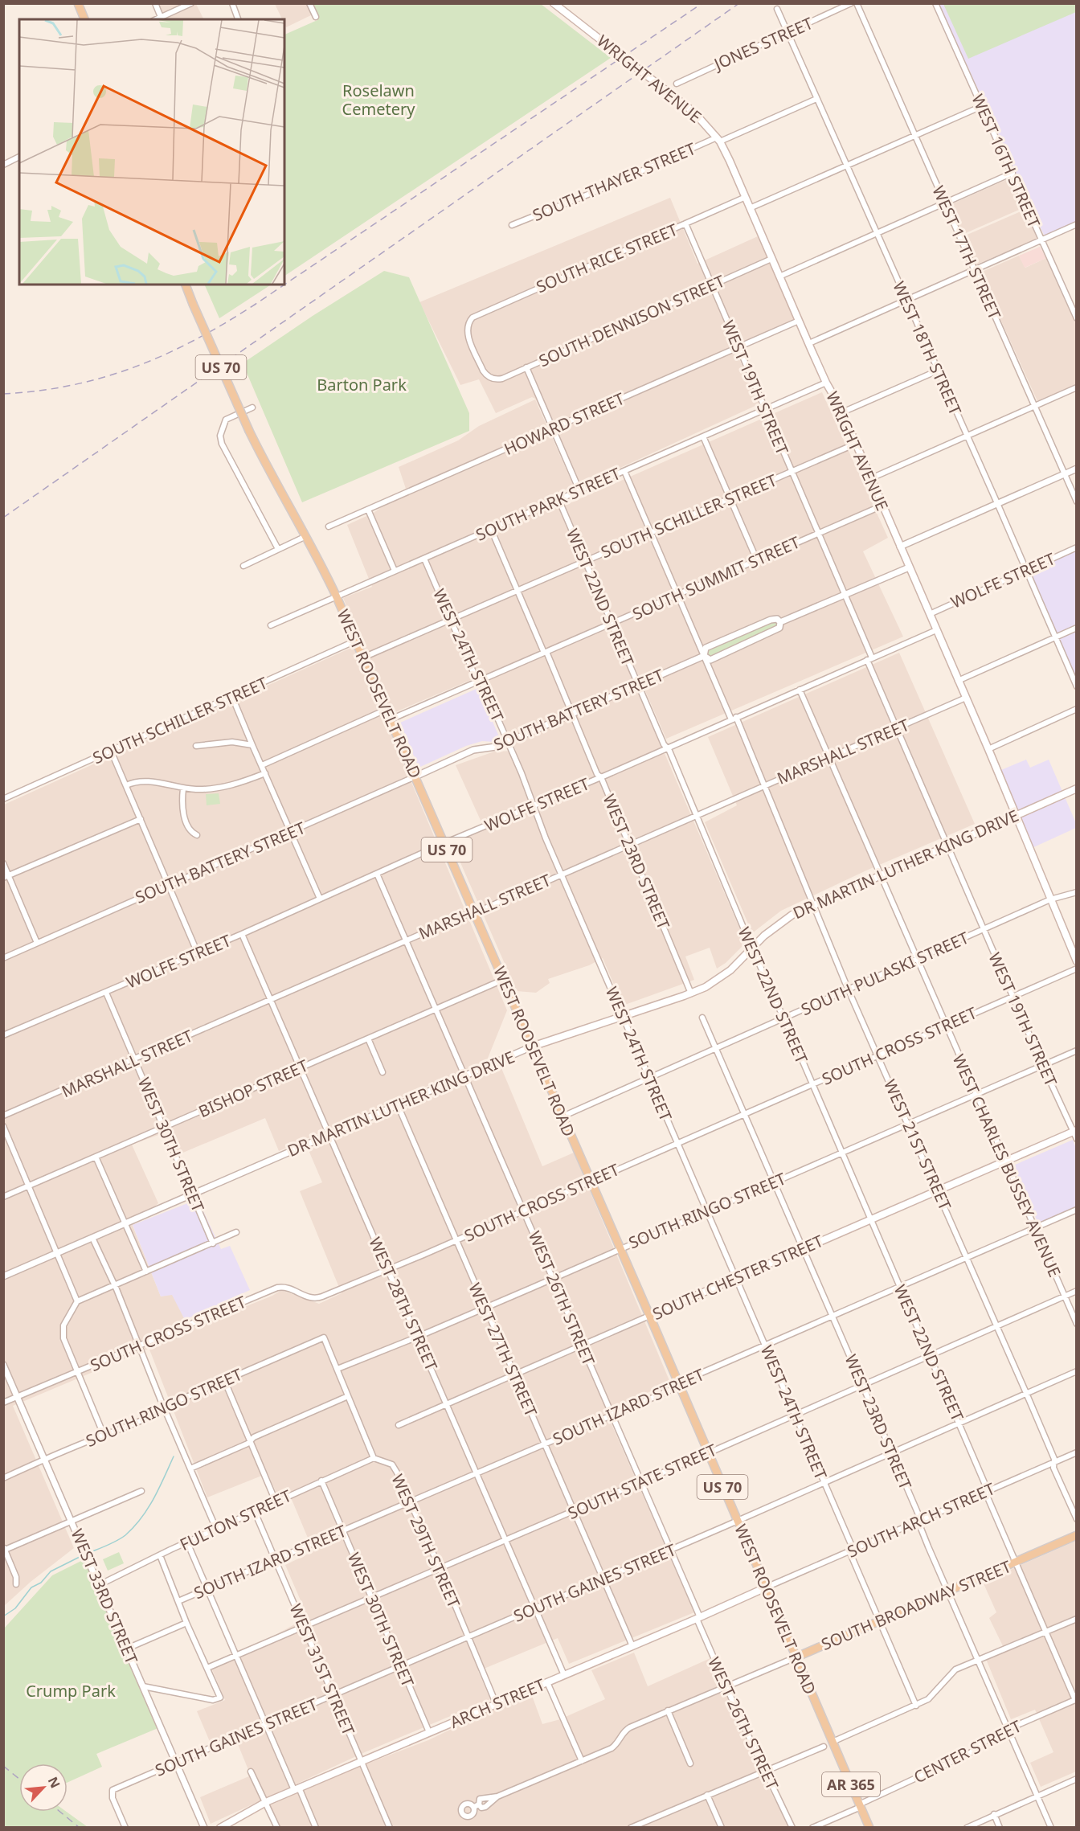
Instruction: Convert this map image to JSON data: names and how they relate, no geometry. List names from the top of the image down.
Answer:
{
  "streets": {
    "main road": [
      "WRIGHT AVENUE",
      "US 70",
      "WEST ROOSEVELT ROAD",
      "DR MARTIN LUTHER KING DRIVE",
      "SOUTH CHESTER STREET",
      "SOUTH BROADWAY STREET",
      "ARCH STREET",
      "AR 365"
    ],
    "street": [
      "JONES STREET",
      "WEST 16TH STREET",
      "SOUTH THAYER STREET",
      "WEST 17TH STREET",
      "SOUTH RICE STREET",
      "SOUTH DENNISON STREET",
      "WEST 18TH STREET",
      "WEST 19TH STREET",
      "HOWARD STREET",
      "SOUTH PARK STREET",
      "SOUTH SCHILLER STREET",
      "SOUTH SUMMIT STREET",
      "WOLFE STREET",
      "WEST 22ND STREET",
      "WEST 24TH STREET",
      "SOUTH BATTERY STREET",
      "MARSHALL STREET",
      "WEST 23RD STREET",
      "SOUTH PULASKI STREET",
      "SOUTH CROSS STREET",
      "BISHOP STREET",
      "WEST 30TH STREET",
      "WEST 21ST STREET",
      "WEST CHARLES BUSSEY AVENUE",
      "SOUTH RINGO STREET",
      "WEST 26TH STREET",
      "WEST 28TH STREET",
      "WEST 27TH STREET",
      "SOUTH IZARD STREET",
      "SOUTH STATE STREET",
      "FULTON STREET",
      "SOUTH ARCH STREET",
      "WEST 29TH STREET",
      "SOUTH GAINES STREET",
      "WEST 33RD STREET",
      "WEST 31ST STREET",
      "CENTER STREET"
    ]
  },
  "crossings": [
    ["JONES STREET", "WEST 18TH STREET"],
    ["WRIGHT AVENUE", "SOUTH THAYER STREET"],
    ["WRIGHT AVENUE", "SOUTH RICE STREET"],
    ["WRIGHT AVENUE", "SOUTH DENNISON STREET"],
    ["WRIGHT AVENUE", "HOWARD STREET"],
    ["WRIGHT AVENUE", "SOUTH PARK STREET"],
    ["WRIGHT AVENUE", "SOUTH SCHILLER STREET"],
    ["WRIGHT AVENUE", "SOUTH SUMMIT STREET"],
    ["WRIGHT AVENUE", "WOLFE STREET"],
    ["WRIGHT AVENUE", "SOUTH BATTERY STREET"],
    ["WRIGHT AVENUE", "MARSHALL STREET"],
    ["WRIGHT AVENUE", "DR MARTIN LUTHER KING DRIVE"],
    ["WRIGHT AVENUE", "SOUTH PULASKI STREET"],
    ["SOUTH THAYER STREET", "WEST 18TH STREET"],
    ["SOUTH RICE STREET", "SOUTH DENNISON STREET"],
    ["SOUTH RICE STREET", "WEST 19TH STREET"],
    ["SOUTH DENNISON STREET", "WEST 19TH STREET"],
    ["WEST 18TH STREET", "WOLFE STREET"],
    ["WEST 19TH STREET", "HOWARD STREET"],
    ["WEST 19TH STREET", "SOUTH PARK STREET"],
    ["WEST 19TH STREET", "SOUTH SCHILLER STREET"],
    ["WEST 19TH STREET", "SOUTH SUMMIT STREET"],
    ["WEST 19TH STREET", "WOLFE STREET"],
    ["WEST 19TH STREET", "SOUTH BATTERY STREET"],
    ["WEST 19TH STREET", "MARSHALL STREET"],
    ["WEST 19TH STREET", "DR MARTIN LUTHER KING DRIVE"],
    ["WEST 19TH STREET", "SOUTH PULASKI STREET"],
    ["WEST 19TH STREET", "SOUTH CROSS STREET"],
    ["WEST 19TH STREET", "SOUTH RINGO STREET"],
    ["WEST 19TH STREET", "SOUTH CHESTER STREET"],
    ["SOUTH PARK STREET", "WEST 22ND STREET"],
    ["SOUTH PARK STREET", "WEST 24TH STREET"],
    ["SOUTH PARK STREET", "WEST ROOSEVELT ROAD"],
    ["SOUTH PARK STREET", "WEST 23RD STREET"],
    ["SOUTH PARK STREET", "WEST 21ST STREET"],
    ["SOUTH SCHILLER STREET", "WEST 22ND STREET"],
    ["SOUTH SCHILLER STREET", "WEST 24TH STREET"],
    ["SOUTH SCHILLER STREET", "WEST ROOSEVELT ROAD"],
    ["SOUTH SCHILLER STREET", "WEST 23RD STREET"],
    ["SOUTH SCHILLER STREET", "WEST 21ST STREET"],
    ["SOUTH SUMMIT STREET", "WEST 22ND STREET"],
    ["SOUTH SUMMIT STREET", "WEST 24TH STREET"],
    ["SOUTH SUMMIT STREET", "WEST ROOSEVELT ROAD"],
    ["SOUTH SUMMIT STREET", "WEST 23RD STREET"],
    ["SOUTH SUMMIT STREET", "WEST 21ST STREET"],
    ["WOLFE STREET", "WEST 22ND STREET"],
    ["WOLFE STREET", "WEST 24TH STREET"],
    ["WOLFE STREET", "WEST ROOSEVELT ROAD"],
    ["WOLFE STREET", "WEST 23RD STREET"],
    ["WOLFE STREET", "WEST 30TH STREET"],
    ["WOLFE STREET", "WEST 21ST STREET"],
    ["WOLFE STREET", "WEST CHARLES BUSSEY AVENUE"],
    ["WOLFE STREET", "WEST 26TH STREET"],
    ["WOLFE STREET", "WEST 28TH STREET"],
    ["WEST 22ND STREET", "SOUTH BATTERY STREET"],
    ["WEST 22ND STREET", "MARSHALL STREET"],
    ["WEST 22ND STREET", "DR MARTIN LUTHER KING DRIVE"],
    ["WEST 22ND STREET", "SOUTH PULASKI STREET"],
    ["WEST 22ND STREET", "SOUTH CROSS STREET"],
    ["WEST 22ND STREET", "SOUTH RINGO STREET"],
    ["WEST 22ND STREET", "SOUTH CHESTER STREET"],
    ["WEST 22ND STREET", "SOUTH IZARD STREET"],
    ["WEST 22ND STREET", "SOUTH STATE STREET"],
    ["WEST 22ND STREET", "SOUTH ARCH STREET"],
    ["WEST 22ND STREET", "SOUTH GAINES STREET"],
    ["WEST 22ND STREET", "SOUTH BROADWAY STREET"],
    ["WEST 22ND STREET", "CENTER STREET"],
    ["WEST 24TH STREET", "SOUTH BATTERY STREET"],
    ["WEST 24TH STREET", "MARSHALL STREET"],
    ["WEST 24TH STREET", "DR MARTIN LUTHER KING DRIVE"],
    ["WEST 24TH STREET", "SOUTH PULASKI STREET"],
    ["WEST 24TH STREET", "SOUTH CROSS STREET"],
    ["WEST 24TH STREET", "SOUTH RINGO STREET"],
    ["WEST 24TH STREET", "SOUTH CHESTER STREET"],
    ["WEST 24TH STREET", "SOUTH IZARD STREET"],
    ["WEST 24TH STREET", "SOUTH STATE STREET"],
    ["WEST 24TH STREET", "SOUTH ARCH STREET"],
    ["WEST 24TH STREET", "SOUTH GAINES STREET"],
    ["WEST 24TH STREET", "SOUTH BROADWAY STREET"],
    ["WEST ROOSEVELT ROAD", "SOUTH BATTERY STREET"],
    ["WEST ROOSEVELT ROAD", "MARSHALL STREET"],
    ["WEST ROOSEVELT ROAD", "DR MARTIN LUTHER KING DRIVE"],
    ["WEST ROOSEVELT ROAD", "SOUTH PULASKI STREET"],
    ["WEST ROOSEVELT ROAD", "SOUTH CROSS STREET"],
    ["WEST ROOSEVELT ROAD", "BISHOP STREET"],
    ["WEST ROOSEVELT ROAD", "SOUTH RINGO STREET"],
    ["WEST ROOSEVELT ROAD", "SOUTH CHESTER STREET"],
    ["WEST ROOSEVELT ROAD", "SOUTH IZARD STREET"],
    ["WEST ROOSEVELT ROAD", "SOUTH STATE STREET"],
    ["WEST ROOSEVELT ROAD", "SOUTH ARCH STREET"],
    ["WEST ROOSEVELT ROAD", "SOUTH GAINES STREET"],
    ["WEST ROOSEVELT ROAD", "SOUTH BROADWAY STREET"],
    ["WEST ROOSEVELT ROAD", "ARCH STREET"],
    ["WEST ROOSEVELT ROAD", "CENTER STREET"],
    ["SOUTH BATTERY STREET", "WEST 23RD STREET"],
    ["SOUTH BATTERY STREET", "WEST 21ST STREET"],
    ["MARSHALL STREET", "WEST 23RD STREET"],
    ["MARSHALL STREET", "WEST 30TH STREET"],
    ["MARSHALL STREET", "WEST 21ST STREET"],
    ["MARSHALL STREET", "WEST CHARLES BUSSEY AVENUE"],
    ["MARSHALL STREET", "WEST 26TH STREET"],
    ["MARSHALL STREET", "WEST 28TH STREET"],
    ["WEST 23RD STREET", "DR MARTIN LUTHER KING DRIVE"],
    ["WEST 23RD STREET", "SOUTH PULASKI STREET"],
    ["WEST 23RD STREET", "SOUTH CROSS STREET"],
    ["WEST 23RD STREET", "SOUTH RINGO STREET"],
    ["WEST 23RD STREET", "SOUTH CHESTER STREET"],
    ["WEST 23RD STREET", "SOUTH IZARD STREET"],
    ["WEST 23RD STREET", "SOUTH STATE STREET"],
    ["WEST 23RD STREET", "SOUTH ARCH STREET"],
    ["WEST 23RD STREET", "SOUTH GAINES STREET"],
    ["WEST 23RD STREET", "SOUTH BROADWAY STREET"],
    ["WEST 23RD STREET", "CENTER STREET"],
    ["DR MARTIN LUTHER KING DRIVE", "WEST 30TH STREET"],
    ["DR MARTIN LUTHER KING DRIVE", "WEST 21ST STREET"],
    ["DR MARTIN LUTHER KING DRIVE", "WEST CHARLES BUSSEY AVENUE"],
    ["DR MARTIN LUTHER KING DRIVE", "WEST 26TH STREET"],
    ["DR MARTIN LUTHER KING DRIVE", "WEST 28TH STREET"],
    ["DR MARTIN LUTHER KING DRIVE", "WEST 27TH STREET"],
    ["SOUTH PULASKI STREET", "WEST 21ST STREET"],
    ["SOUTH PULASKI STREET", "WEST CHARLES BUSSEY AVENUE"],
    ["SOUTH CROSS STREET", "WEST 21ST STREET"],
    ["SOUTH CROSS STREET", "WEST CHARLES BUSSEY AVENUE"],
    ["SOUTH CROSS STREET", "WEST 26TH STREET"],
    ["SOUTH CROSS STREET", "WEST 28TH STREET"],
    ["SOUTH CROSS STREET", "WEST 27TH STREET"],
    ["SOUTH CROSS STREET", "WEST 33RD STREET"],
    ["BISHOP STREET", "WEST 30TH STREET"],
    ["BISHOP STREET", "WEST 26TH STREET"],
    ["BISHOP STREET", "WEST 28TH STREET"],
    ["WEST 30TH STREET", "SOUTH IZARD STREET"],
    ["WEST 30TH STREET", "SOUTH STATE STREET"],
    ["WEST 30TH STREET", "FULTON STREET"],
    ["WEST 30TH STREET", "SOUTH GAINES STREET"],
    ["WEST 30TH STREET", "ARCH STREET"],
    ["WEST 21ST STREET", "SOUTH RINGO STREET"],
    ["WEST 21ST STREET", "SOUTH CHESTER STREET"],
    ["WEST 21ST STREET", "SOUTH IZARD STREET"],
    ["WEST 21ST STREET", "SOUTH STATE STREET"],
    ["WEST 21ST STREET", "SOUTH ARCH STREET"],
    ["WEST 21ST STREET", "SOUTH GAINES STREET"],
    ["WEST CHARLES BUSSEY AVENUE", "SOUTH RINGO STREET"],
    ["WEST CHARLES BUSSEY AVENUE", "SOUTH CHESTER STREET"],
    ["WEST CHARLES BUSSEY AVENUE", "SOUTH IZARD STREET"],
    ["WEST CHARLES BUSSEY AVENUE", "SOUTH STATE STREET"],
    ["SOUTH RINGO STREET", "WEST 26TH STREET"],
    ["SOUTH RINGO STREET", "WEST 28TH STREET"],
    ["SOUTH RINGO STREET", "WEST 27TH STREET"],
    ["SOUTH RINGO STREET", "WEST 33RD STREET"],
    ["SOUTH CHESTER STREET", "WEST 26TH STREET"],
    ["SOUTH CHESTER STREET", "WEST 28TH STREET"],
    ["SOUTH CHESTER STREET", "WEST 27TH STREET"],
    ["WEST 26TH STREET", "SOUTH IZARD STREET"],
    ["WEST 26TH STREET", "SOUTH STATE STREET"],
    ["WEST 26TH STREET", "SOUTH GAINES STREET"],
    ["WEST 26TH STREET", "SOUTH BROADWAY STREET"],
    ["WEST 26TH STREET", "ARCH STREET"],
    ["WEST 28TH STREET", "SOUTH IZARD STREET"],
    ["WEST 28TH STREET", "SOUTH STATE STREET"],
    ["WEST 28TH STREET", "SOUTH GAINES STREET"],
    ["WEST 28TH STREET", "ARCH STREET"],
    ["WEST 27TH STREET", "SOUTH IZARD STREET"],
    ["WEST 27TH STREET", "SOUTH STATE STREET"],
    ["WEST 27TH STREET", "SOUTH GAINES STREET"],
    ["WEST 27TH STREET", "ARCH STREET"],
    ["SOUTH IZARD STREET", "WEST 29TH STREET"],
    ["SOUTH IZARD STREET", "WEST 31ST STREET"],
    ["SOUTH STATE STREET", "WEST 29TH STREET"],
    ["SOUTH STATE STREET", "WEST 31ST STREET"],
    ["FULTON STREET", "WEST 29TH STREET"],
    ["FULTON STREET", "WEST 33RD STREET"],
    ["FULTON STREET", "WEST 31ST STREET"],
    ["SOUTH ARCH STREET", "ARCH STREET"],
    ["WEST 29TH STREET", "SOUTH GAINES STREET"],
    ["WEST 29TH STREET", "ARCH STREET"],
    ["SOUTH GAINES STREET", "WEST 33RD STREET"],
    ["SOUTH GAINES STREET", "WEST 31ST STREET"],
    ["WEST 31ST STREET", "ARCH STREET"]
  ],
  "parks": ["Roselawn Cemetery", "Barton Park", "Crump Park"],
  "north": "top right"
}
